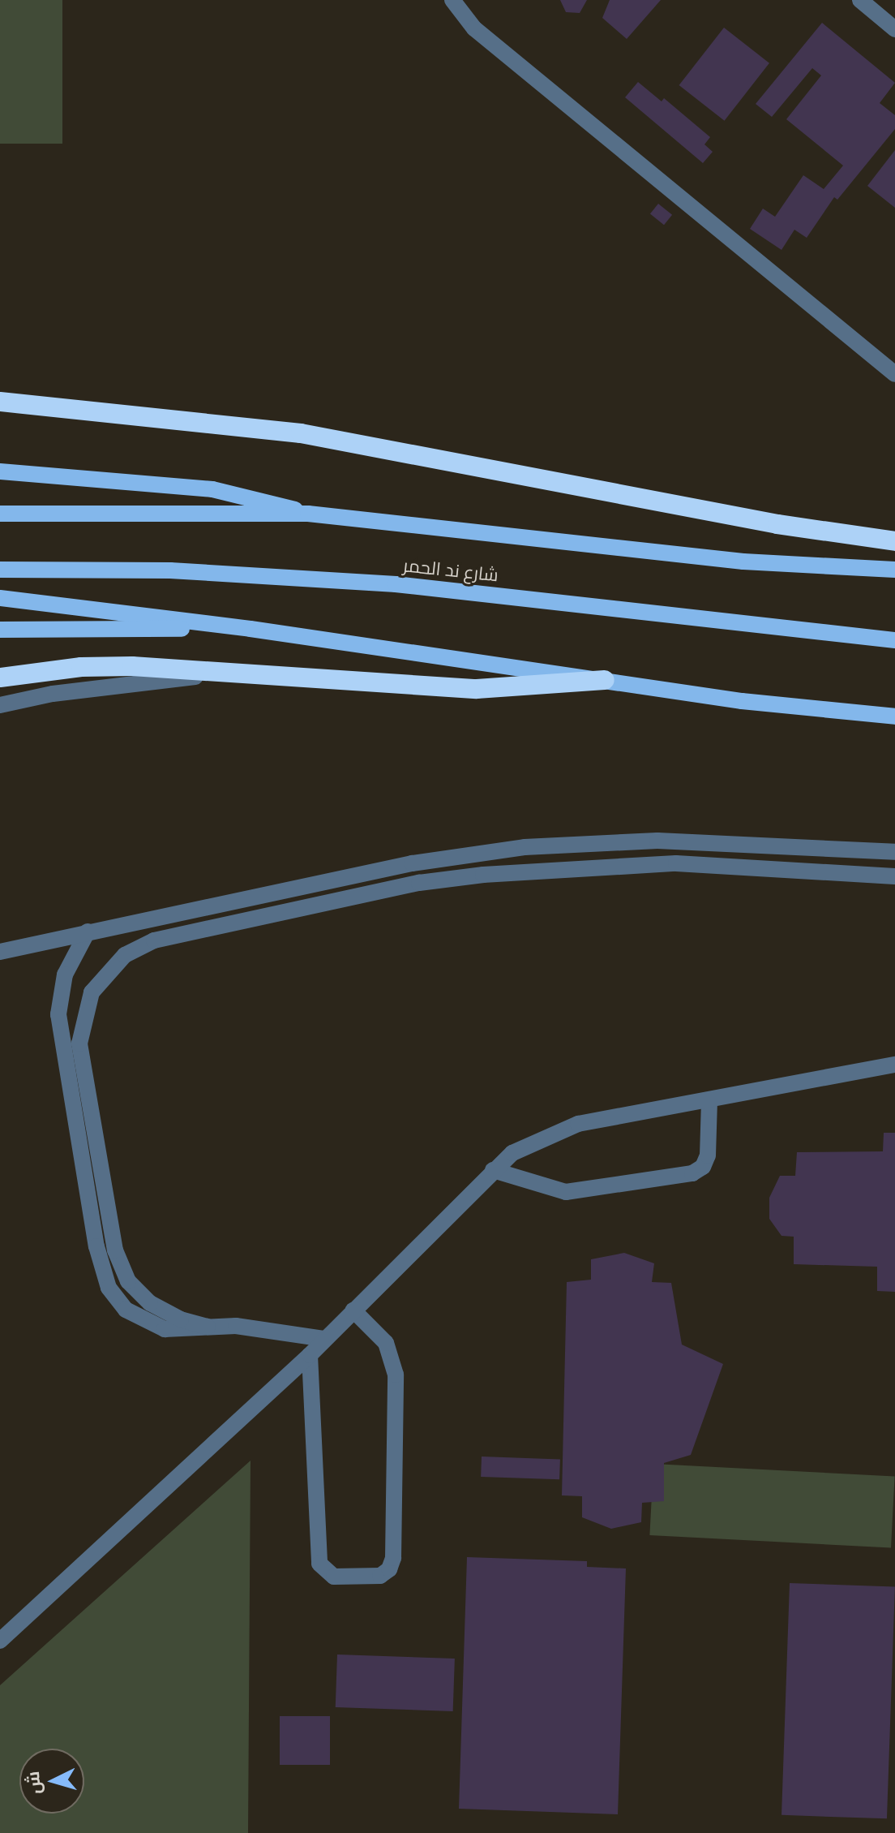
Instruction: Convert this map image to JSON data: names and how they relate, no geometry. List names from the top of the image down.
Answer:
{
  "streets": {
    "main road": ["شارع ند الحمر"]
  },
  "north": "left"
}
